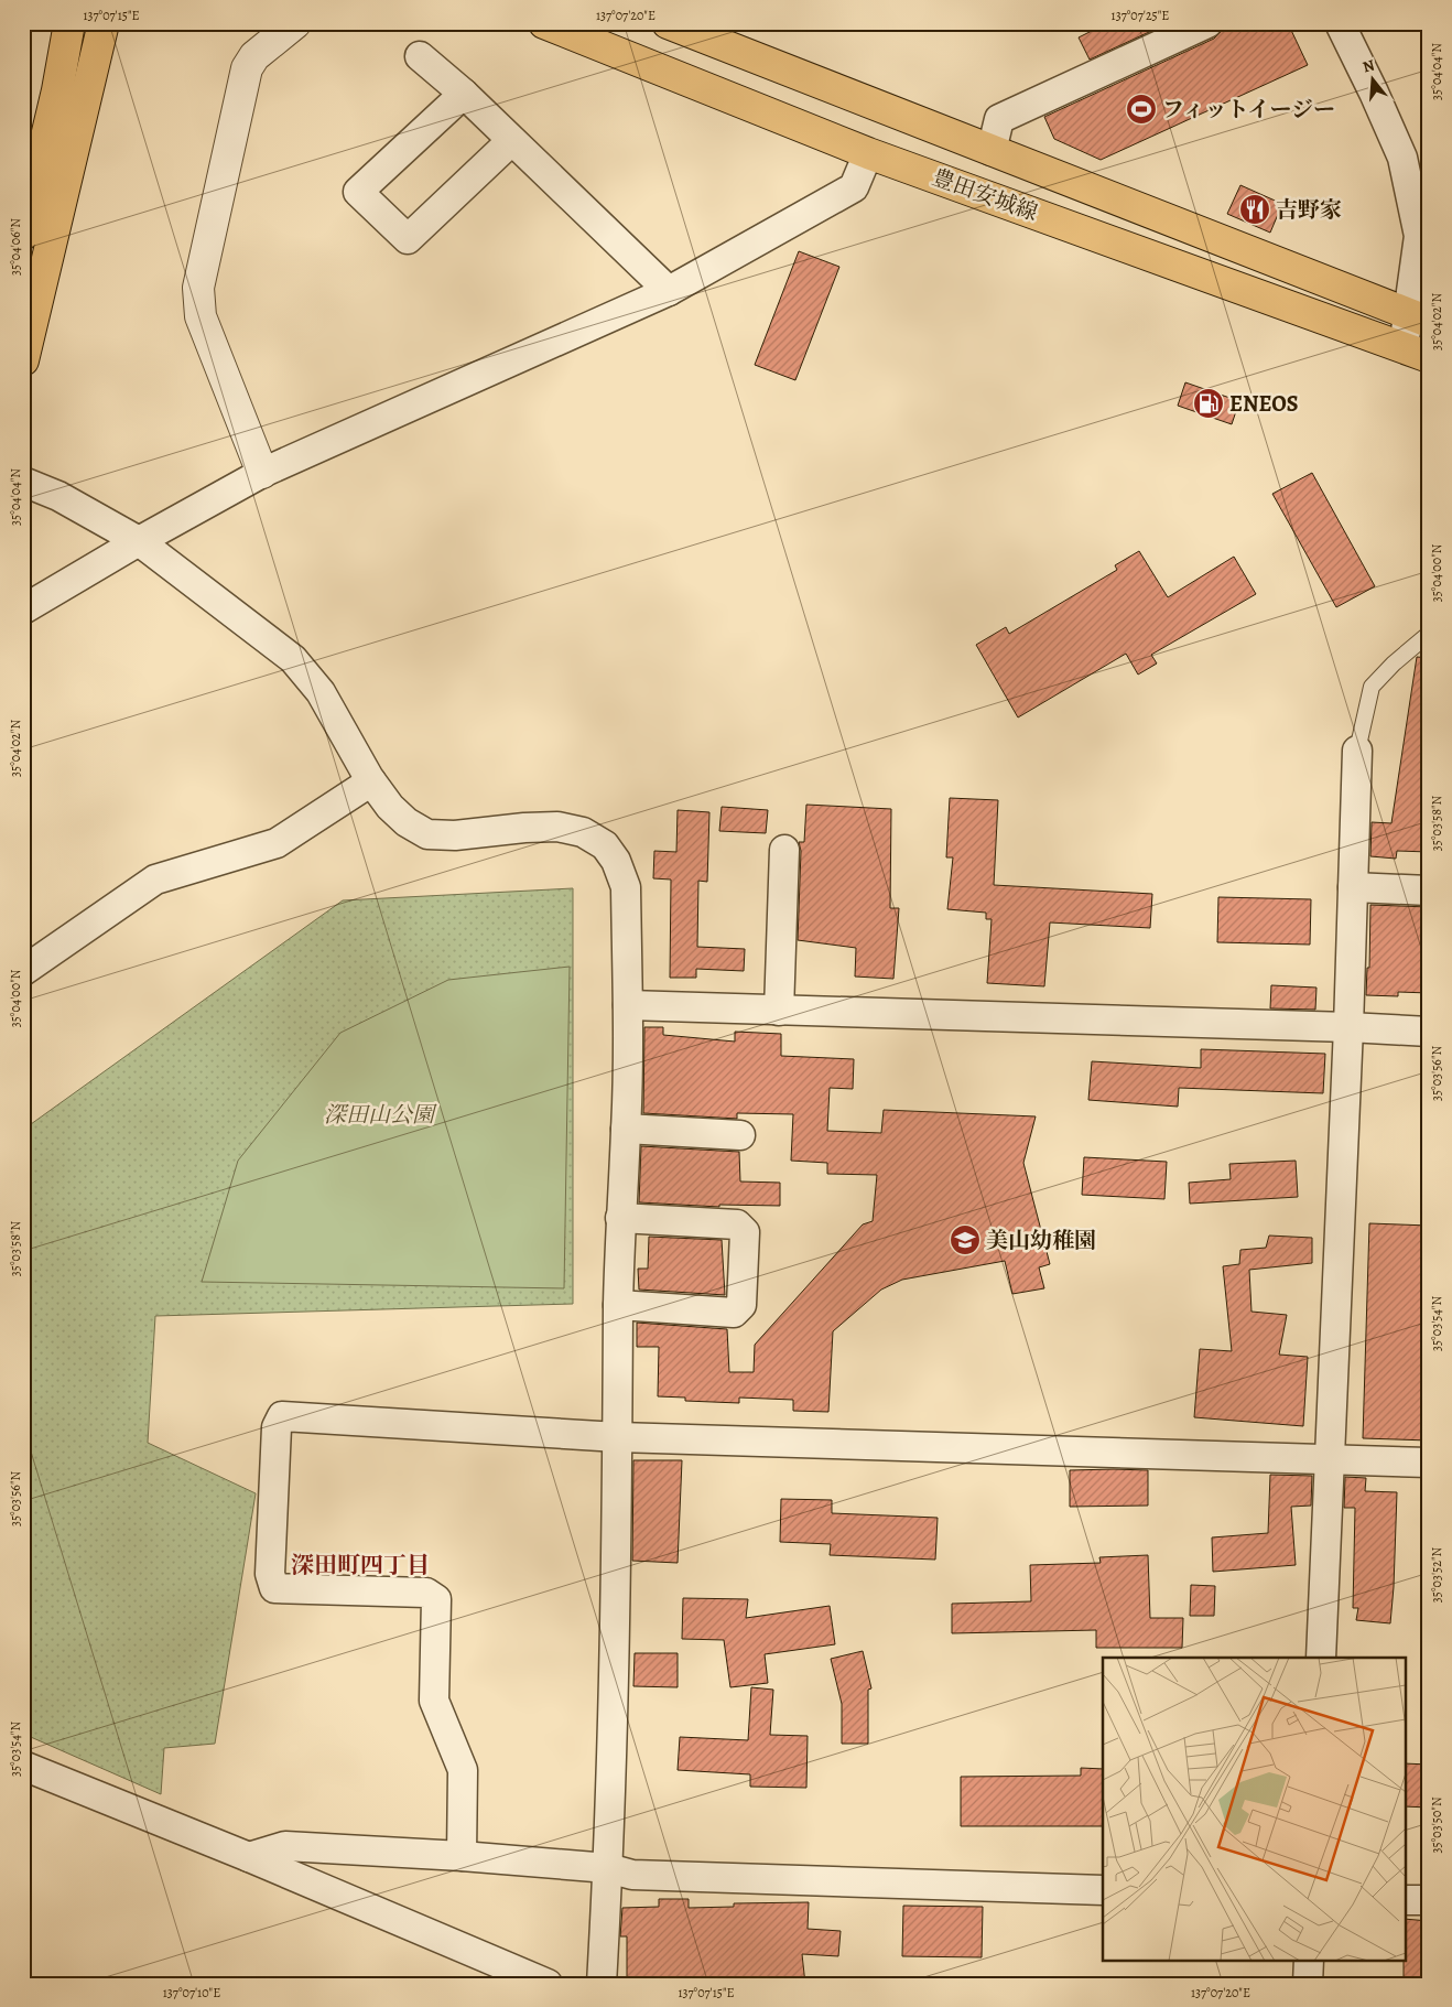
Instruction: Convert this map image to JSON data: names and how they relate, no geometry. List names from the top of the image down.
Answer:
{
  "streets": {
    "main road": ["豊田安城線"]
  },
  "districts": ["深田町四丁目"],
  "parks": ["深田山公園"],
  "places": {
    "sports": ["フィットイージー"],
    "restaurant": ["吉野家"],
    "fuel station": ["ENEOS"],
    "school or university": ["美山幼稚園"]
  },
  "north": "top",
  "coordinates": [
    "137°07'15\"E",
    "137°07'20\"E",
    "137°07'25\"E",
    "35°04'04\"N",
    "35°04'06\"N",
    "35°04'02\"N",
    "35°04'00\"N",
    "35°03'58\"N",
    "35°03'56\"N",
    "35°03'54\"N",
    "35°03'52\"N",
    "35°03'50\"N",
    "137°07'10\"E"
  ]
}
